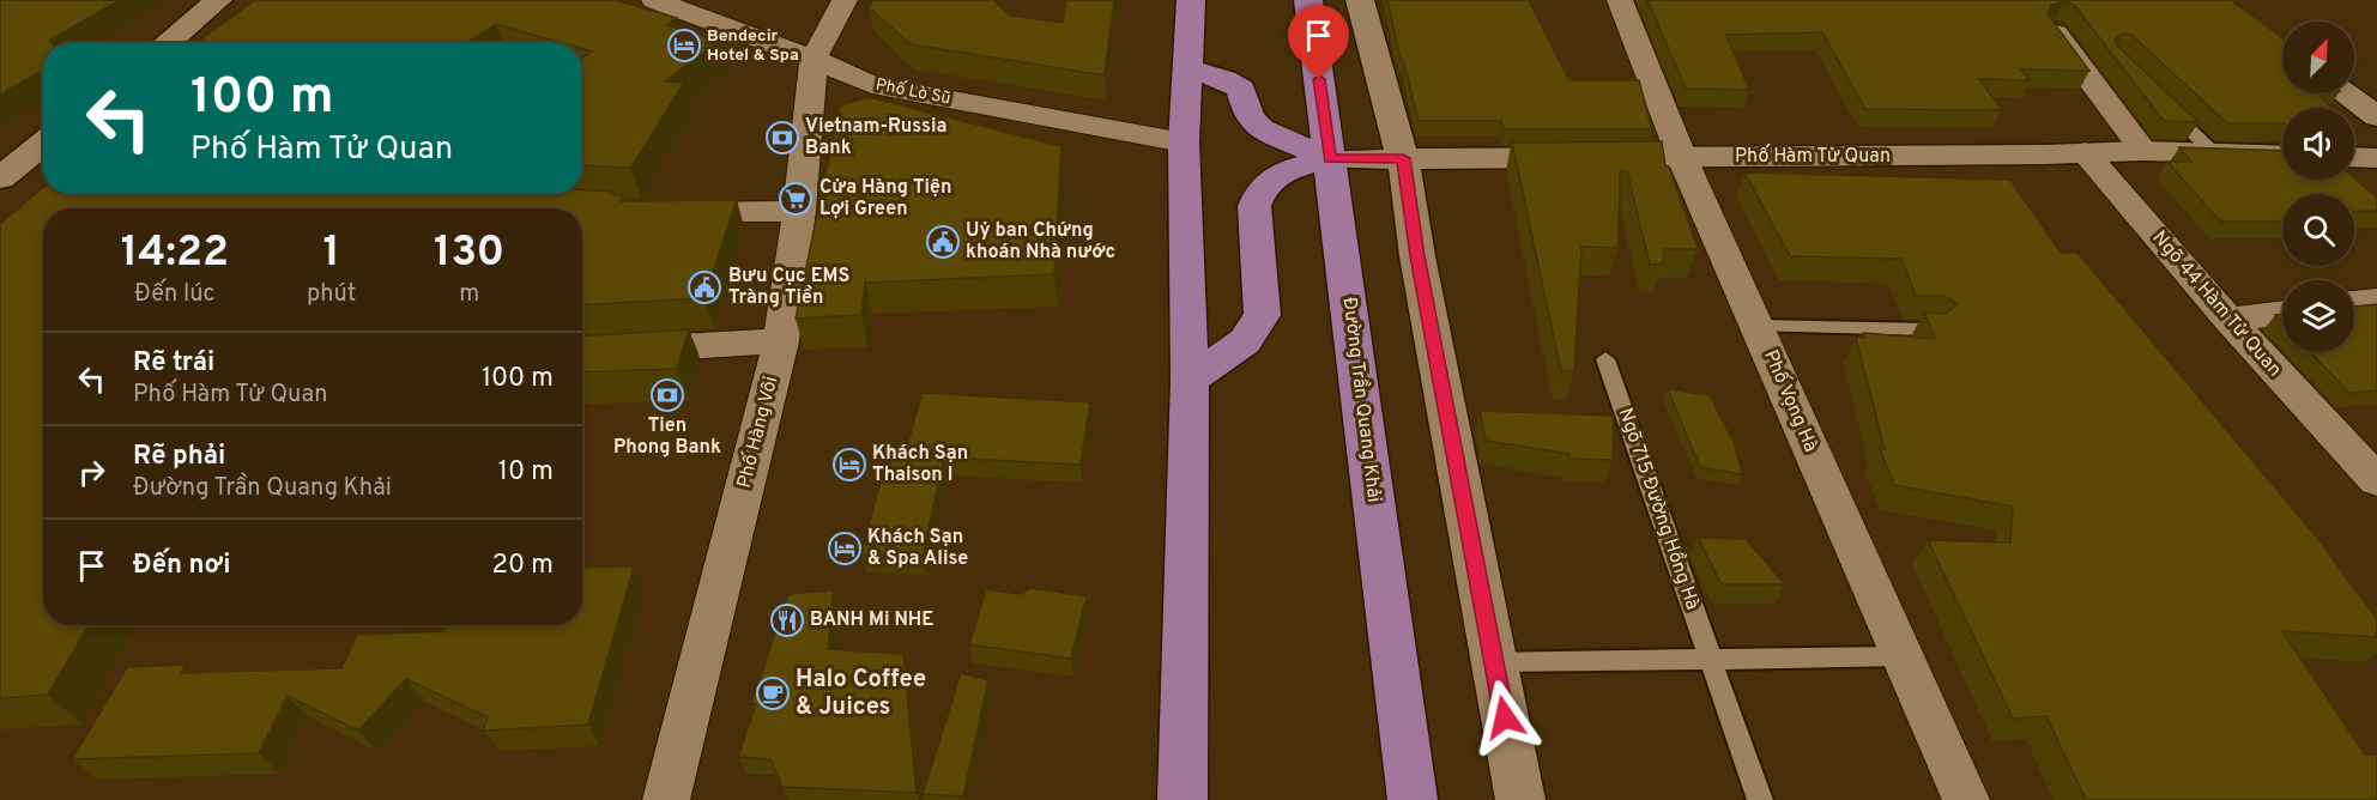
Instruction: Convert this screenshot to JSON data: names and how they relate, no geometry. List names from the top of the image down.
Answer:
{
  "streets": {
    "main road": ["Đường Trần Quang Khải"],
    "street": [
      "Phố Lò Sũ",
      "Phố Hàm Tử Quan",
      "Ngõ 44 Hàm Tử Quan",
      "Phố Vọng Hà",
      "Phố Hàng Vôi"
    ],
    "lane": ["Ngõ 715 Đường Hồng Hà"]
  },
  "crossings": [
    ["Phố Lò Sũ", "Phố Hàng Vôi"],
    ["Phố Hàm Tử Quan", "Ngõ 44 Hàm Tử Quan"],
    ["Phố Hàm Tử Quan", "Đường Trần Quang Khải"],
    ["Phố Hàm Tử Quan", "Phố Vọng Hà"]
  ],
  "places": {
    "hotel": ["Bendecir Hotel & Spa", "Khách Sạn Thaison I", "Khách Sạn & Spa Alise"],
    "bank": ["Vietnam-Russia Bank", "Tien Phong Bank"],
    "supermarket": ["Cửa Hàng Tiện Lợi Green"],
    "public building": ["Uỷ ban Chứng khoán Nhà nước", "Bưu Cục EMS Tràng Tiền"],
    "restaurant": ["BANH Mi NHE"],
    "cafe": ["Halo Coffee & Juices"]
  },
  "north": "top right",
  "page": {
    "turn": ["100 m", "Phố Hàm Tử Quan"],
    "eta": [
      "14:22",
      "Đến lúc",
      "1",
      "phút",
      "130",
      "m"
    ],
    "list": [
      {
        "name": "Rẽ trái",
        "note": "Phố Hàm Tử Quan",
        "value": "100 m"
      },
      {
        "name": "Rẽ phải",
        "note": "Đường Trần Quang Khải",
        "value": "10 m"
      },
      {
        "name": "Đến nơi",
        "value": "20 m"
      }
    ]
  }
}
